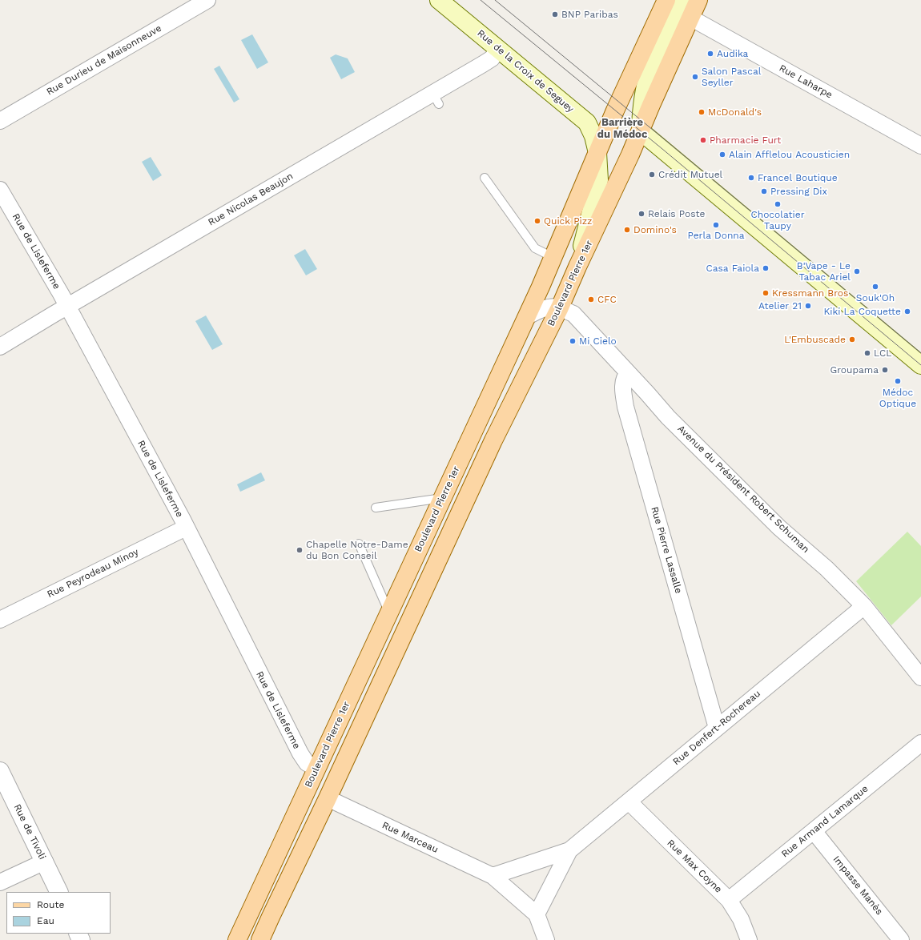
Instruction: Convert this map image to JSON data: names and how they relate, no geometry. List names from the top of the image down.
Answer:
{
  "streets": {
    "main road": ["Rue de la Croix de Seguey", "Boulevard Pierre 1er"],
    "street": [
      "Rue Durieu de Maisonneuve",
      "Rue Laharpe",
      "Rue Nicolas Beaujon",
      "Rue de Lisleferme",
      "Avenue du Président Robert Schuman",
      "Rue Pierre Lassalle",
      "Rue Peyrodeau Minoy",
      "Rue Denfert-Rochereau",
      "Rue Armand Lamarque",
      "Rue de Tivoli",
      "Rue Marceau",
      "Rue Max Coyne",
      "Impasse Manès"
    ]
  },
  "crossings": [
    ["Rue de la Croix de Seguey", "Rue Nicolas Beaujon"],
    ["Rue Laharpe", "Boulevard Pierre 1er"],
    ["Rue Nicolas Beaujon", "Rue de Lisleferme"],
    ["Rue de Lisleferme", "Boulevard Pierre 1er"],
    ["Rue de Lisleferme", "Rue Peyrodeau Minoy"],
    ["Boulevard Pierre 1er", "Avenue du Président Robert Schuman"],
    ["Boulevard Pierre 1er", "Rue Marceau"],
    ["Avenue du Président Robert Schuman", "Rue Pierre Lassalle"],
    ["Avenue du Président Robert Schuman", "Rue Denfert-Rochereau"],
    ["Rue Pierre Lassalle", "Rue Denfert-Rochereau"],
    ["Rue Denfert-Rochereau", "Rue Max Coyne"],
    ["Rue Armand Lamarque", "Rue Max Coyne"],
    ["Rue Armand Lamarque", "Impasse Manès"]
  ],
  "districts": ["Barrière du Médoc"],
  "places": [
    "BNP Paribas",
    "Audika",
    "Salon Pascal Seyller",
    "McDonald's",
    "Pharmacie Furt",
    "Alain Afflelou Acousticien",
    "Crédit Mutuel",
    "Francel Boutique",
    "Pressing Dix",
    "Chocolatier Taupy",
    "Relais Poste",
    "Quick Pizz",
    "Perla Donna",
    "Domino's",
    "Casa Faiola",
    "B'Vape - Le Tabac Ariel",
    "Souk'Oh",
    "Kressmann Bros",
    "CFC",
    "Atelier 21",
    "Kiki La Coquette",
    "L'Embuscade",
    "Mi Cielo",
    "LCL",
    "Groupama",
    "Médoc Optique",
    "Chapelle Notre-Dame du Bon Conseil"
  ],
  "legend": ["Route", "Eau"]
}
